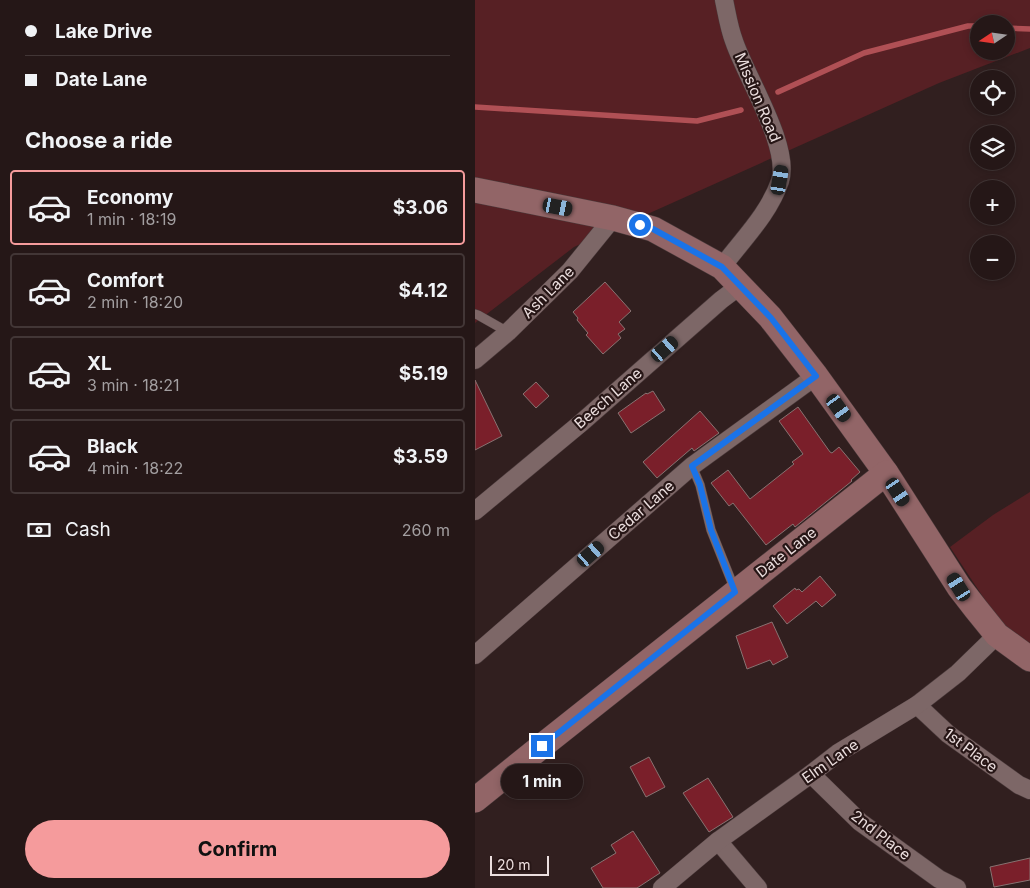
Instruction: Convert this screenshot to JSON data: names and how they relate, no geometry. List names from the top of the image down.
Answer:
{
  "streets": {
    "street": [
      "Mission Road",
      "Ash Lane",
      "Beech Lane",
      "Cedar Lane",
      "Date Lane",
      "1st Place",
      "Elm Lane",
      "2nd Place"
    ]
  },
  "crossings": [
    ["1st Place", "Elm Lane"],
    ["Elm Lane", "2nd Place"]
  ],
  "scale_bar": "20 m",
  "north": "left",
  "page": {
    "banner": ["Lake Drive", "Date Lane"],
    "map_buttons": ["+", "−"],
    "heading": "Choose a ride",
    "list": [
      {
        "name": "Economy",
        "note": "1 min · 18:19",
        "value": "$3.06"
      },
      {
        "name": "Comfort",
        "note": "2 min · 18:20",
        "value": "$4.12"
      },
      {
        "name": "XL",
        "note": "3 min · 18:21",
        "value": "$5.19"
      },
      {
        "name": "Black",
        "note": "4 min · 18:22",
        "value": "$3.59"
      }
    ],
    "pay": ["Cash", "260 m"],
    "bubble": "1 min",
    "buttons": "Confirm",
    "scale": "20 m"
  }
}
